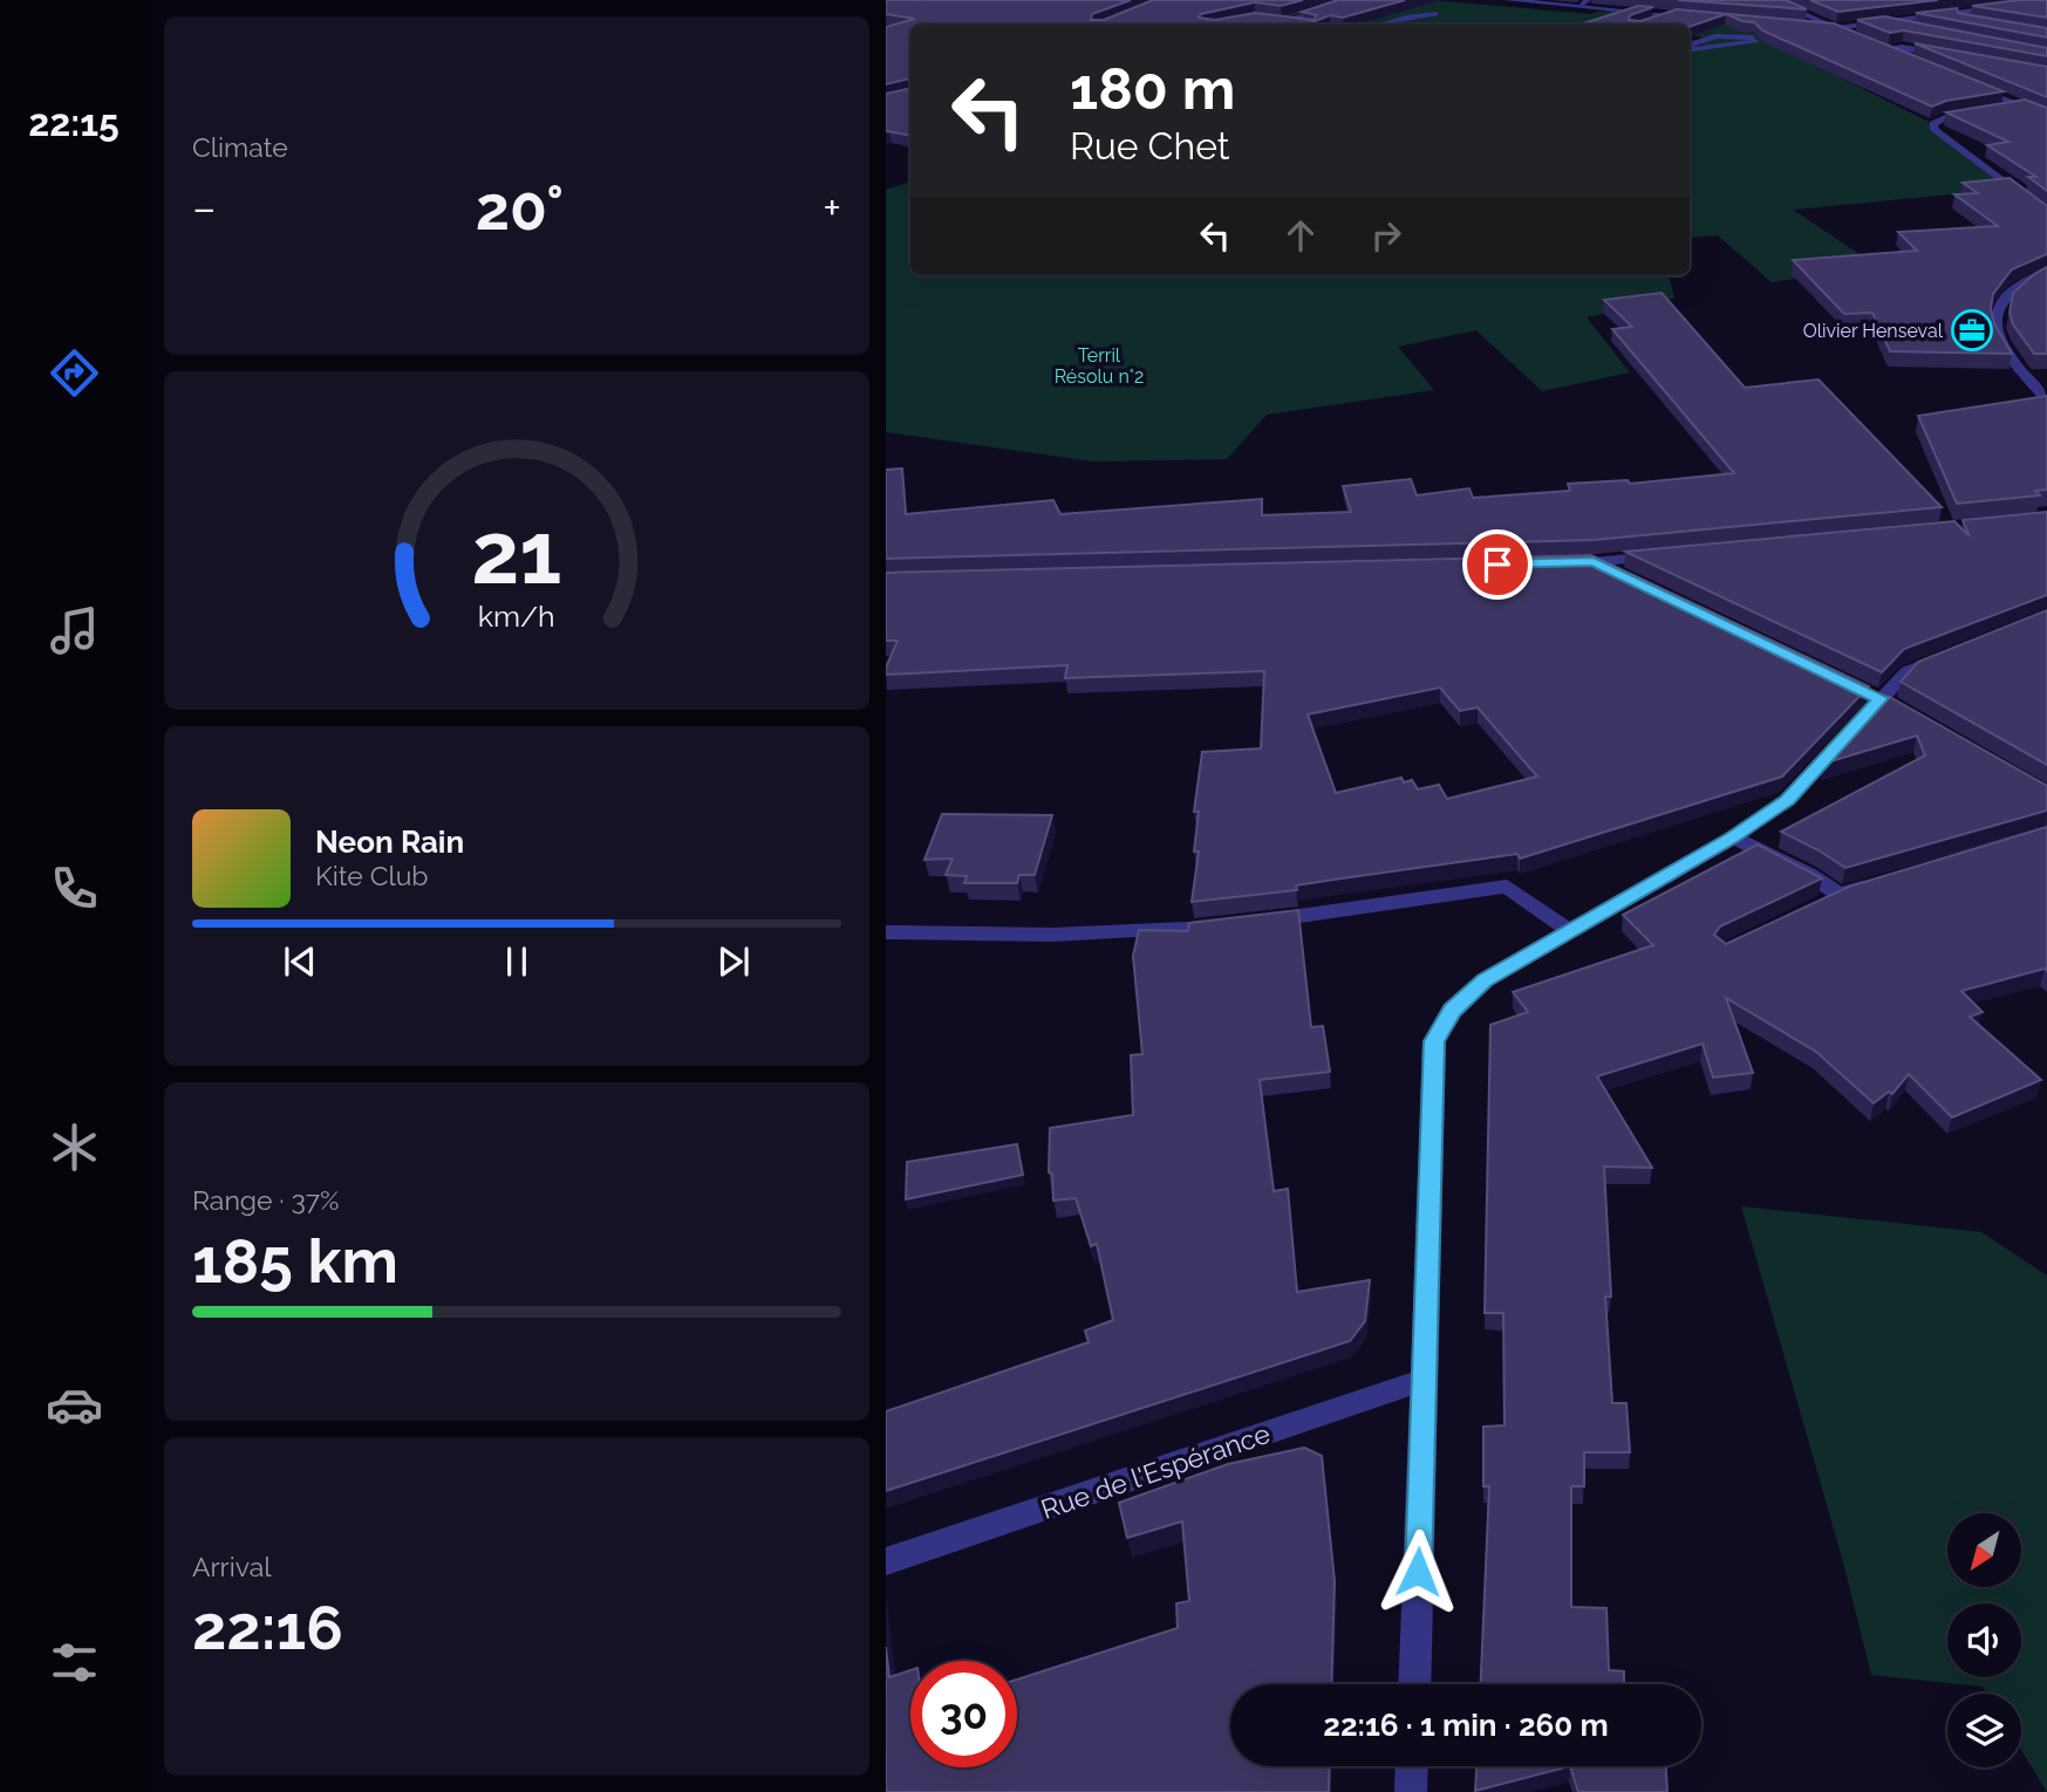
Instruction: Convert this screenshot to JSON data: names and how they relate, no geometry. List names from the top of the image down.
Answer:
{
  "streets": {
    "street": ["Rue de l'Espérance"]
  },
  "parks": ["Terril Résolu n°2"],
  "places": {
    "office": ["Olivier Henseval"]
  },
  "north": "bottom left",
  "page": {
    "tabs": "22:15",
    "tile": [
      "Climate",
      ["Range · 37%", "185 km"],
      ["Arrival", "22:16"]
    ],
    "turn": ["180 m", "Rue Chet"],
    "heat": ["−", "20°", "+"],
    "song": ["Neon Rain", "Kite Club"],
    "limit": "30",
    "trip": "22:16 · 1 min · 260 m",
    "gauge": ["21", "km/h"]
  }
}
